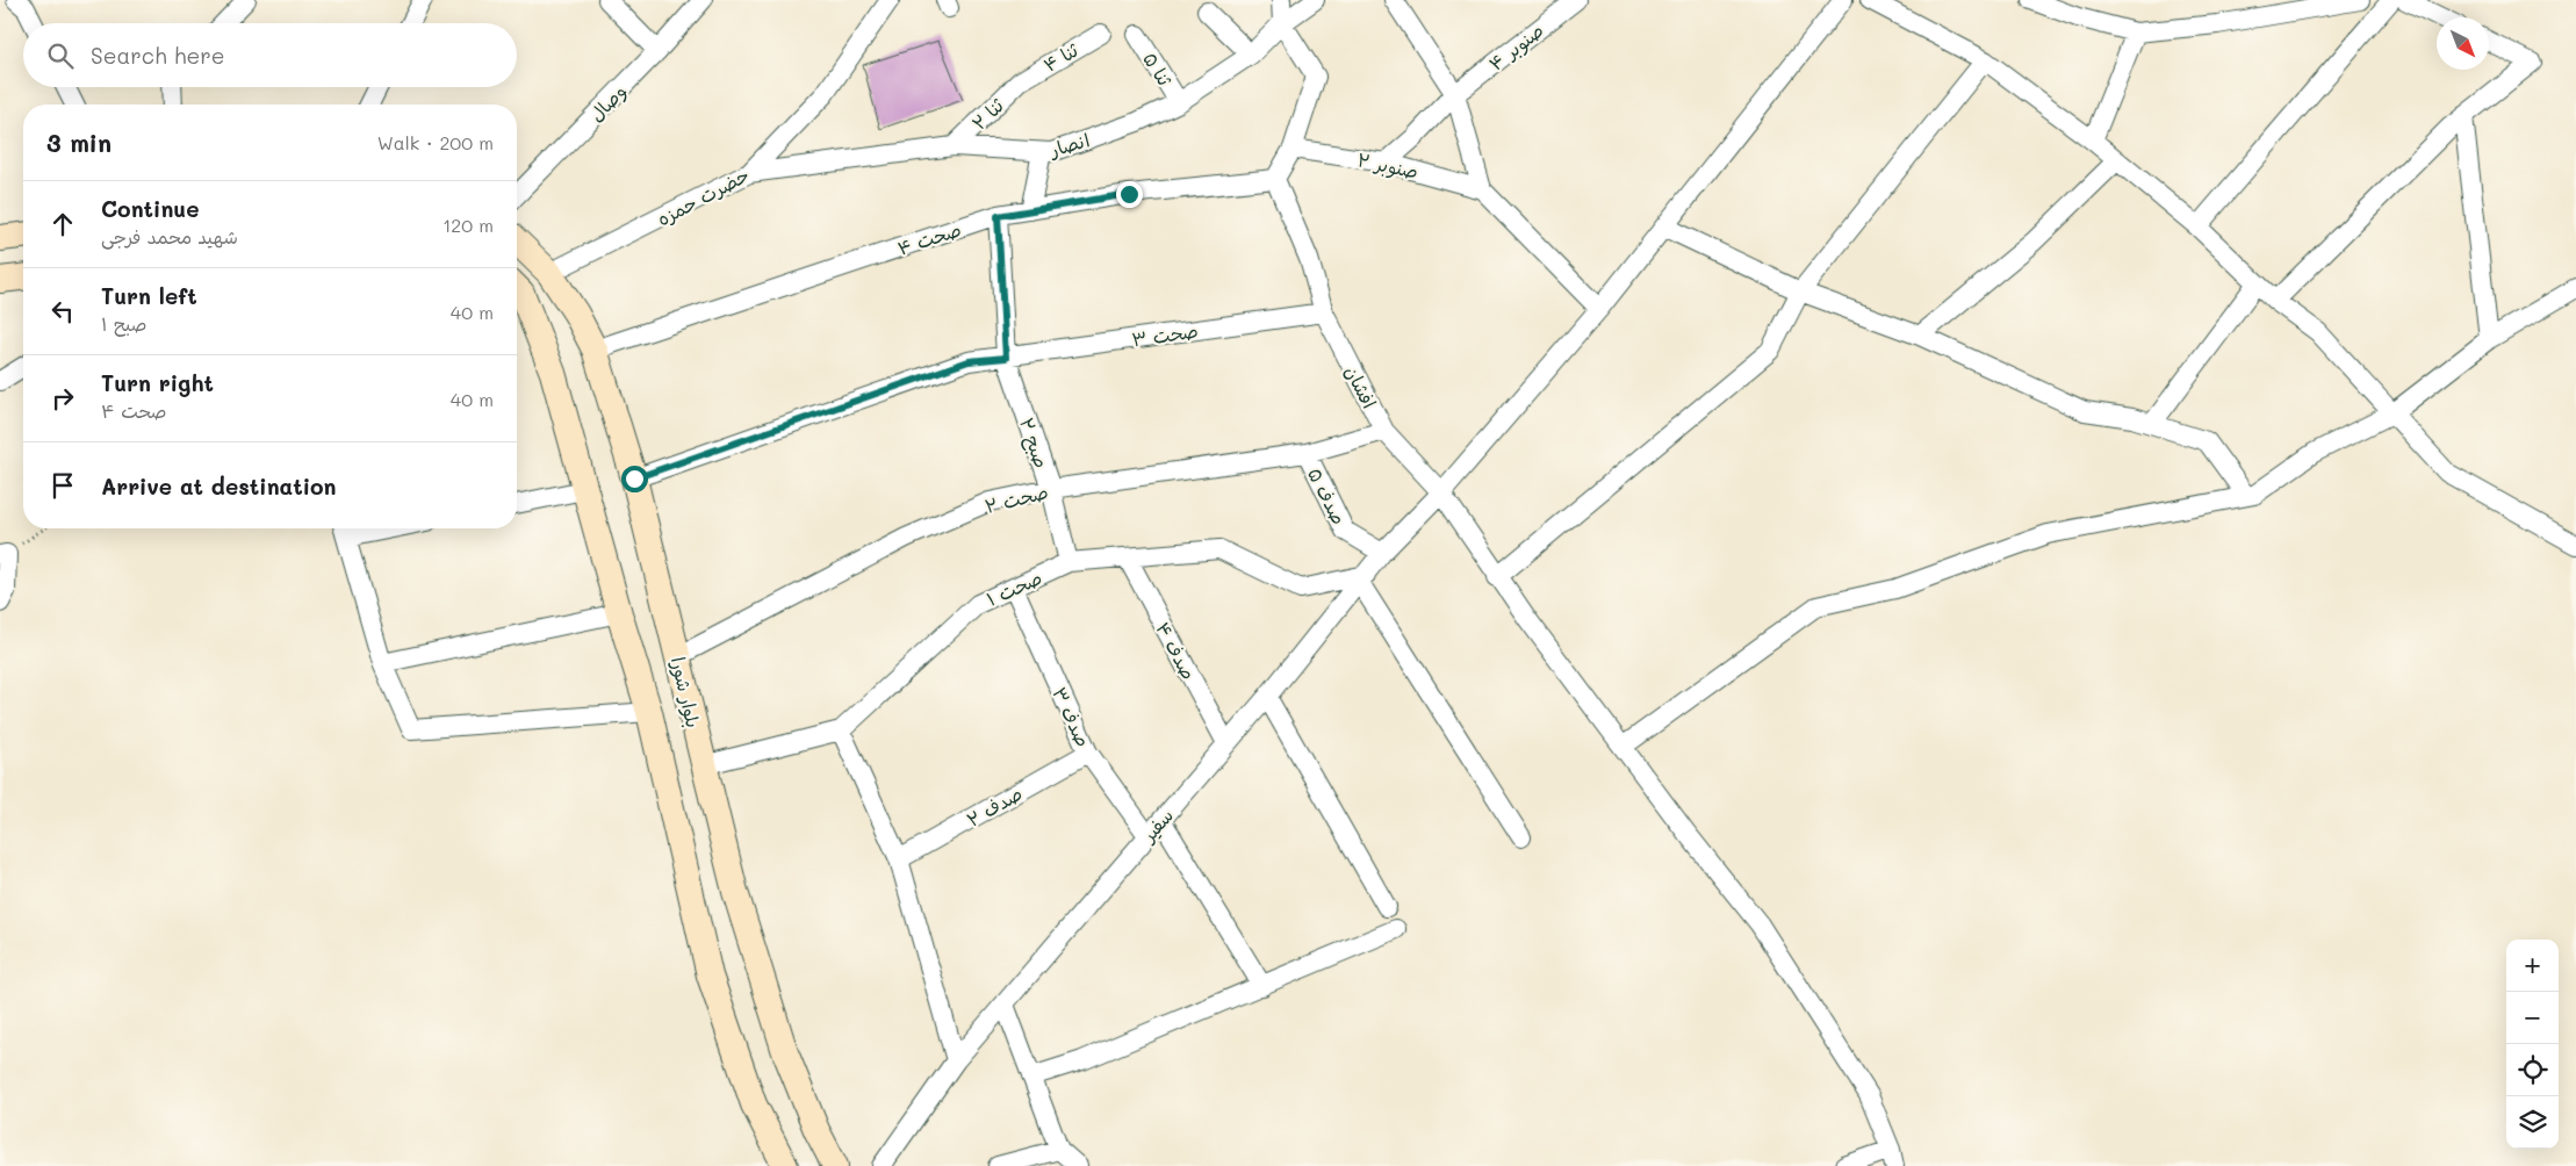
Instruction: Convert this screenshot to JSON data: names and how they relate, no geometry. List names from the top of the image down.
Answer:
{
  "streets": {
    "main road": ["بلوار شورا"],
    "street": [
      "صنوبر ۴",
      "ثنا ۴",
      "ثنا ۵",
      "وصال",
      "ثنا ۲",
      "انصار",
      "صنوبر ۲",
      "حضرت حمزه",
      "صحت ۴",
      "صحت ۳",
      "افشان",
      "صبح ۲",
      "صدف ۵",
      "صحت ۲",
      "صحت ۱",
      "صدف ۴",
      "صدف ۳",
      "صدف ۲",
      "سفیر"
    ]
  },
  "crossings": [
    ["صنوبر ۴", "صنوبر ۲"],
    ["ثنا ۴", "ثنا ۲"],
    ["ثنا ۵", "انصار"],
    ["ثنا ۲", "انصار"],
    ["انصار", "حضرت حمزه"],
    ["حضرت حمزه", "بلوار شورا"],
    ["صحت ۴", "افشان"],
    ["صحت ۴", "صبح ۲"],
    ["صحت ۴", "بلوار شورا"],
    ["صحت ۳", "افشان"],
    ["صحت ۳", "صبح ۲"],
    ["صحت ۳", "بلوار شورا"],
    ["افشان", "صحت ۲"],
    ["افشان", "سفیر"],
    ["صبح ۲", "صحت ۲"],
    ["صبح ۲", "صحت ۱"],
    ["صدف ۵", "صحت ۲"],
    ["صدف ۵", "سفیر"],
    ["صحت ۲", "بلوار شورا"],
    ["صحت ۱", "صدف ۴"],
    ["صحت ۱", "بلوار شورا"],
    ["صحت ۱", "صدف ۳"],
    ["صحت ۱", "سفیر"],
    ["صدف ۴", "سفیر"],
    ["صدف ۳", "صدف ۲"],
    ["صدف ۳", "سفیر"]
  ],
  "north": "bottom right",
  "page": {
    "search": "Search here",
    "heading": ["3 min", "Walk · 200 m"],
    "list": [
      ["Continue", "شهید محمد فرجی", "120 m"],
      ["Turn left", "صبح ۱", "40 m"],
      ["Turn right", "صحت ۴", "40 m"],
      "Arrive at destination"
    ],
    "map_buttons": ["+", "−"]
  }
}
